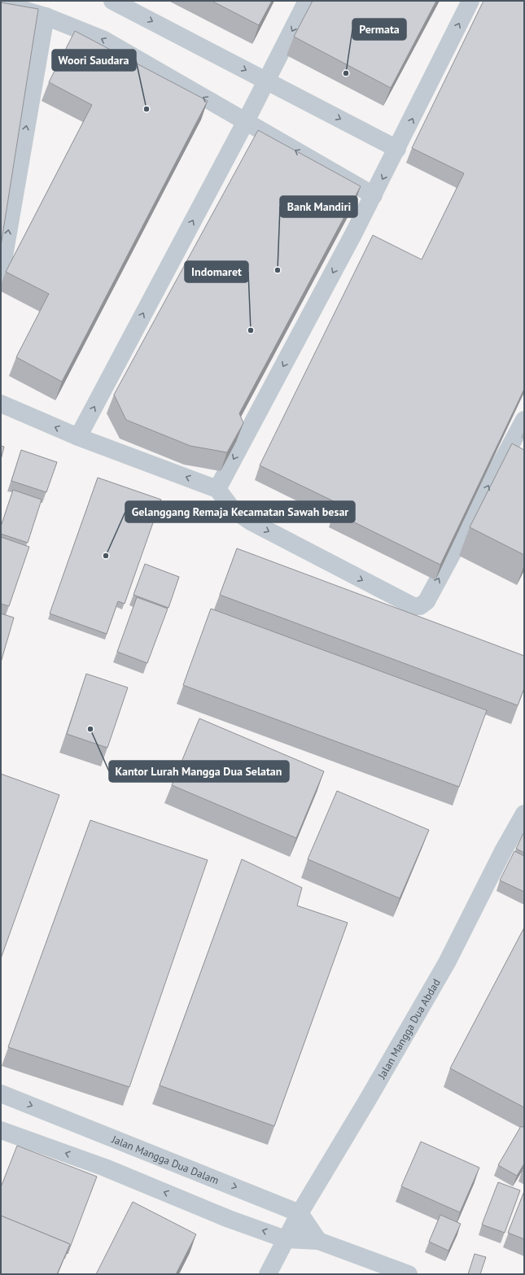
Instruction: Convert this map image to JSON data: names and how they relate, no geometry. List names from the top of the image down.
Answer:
{
  "streets": {
    "street": ["Jalan Mangga Dua Abdad", "Jalan Mangga Dua Dalam"]
  },
  "crossings": [
    ["Jalan Mangga Dua Abdad", "Jalan Mangga Dua Dalam"]
  ],
  "places": [
    "Permata",
    "Woori Saudara",
    "Bank Mandiri",
    "Indomaret",
    "Gelanggang Remaja Kecamatan Sawah besar",
    "Kantor Lurah Mangga Dua Selatan"
  ]
}
